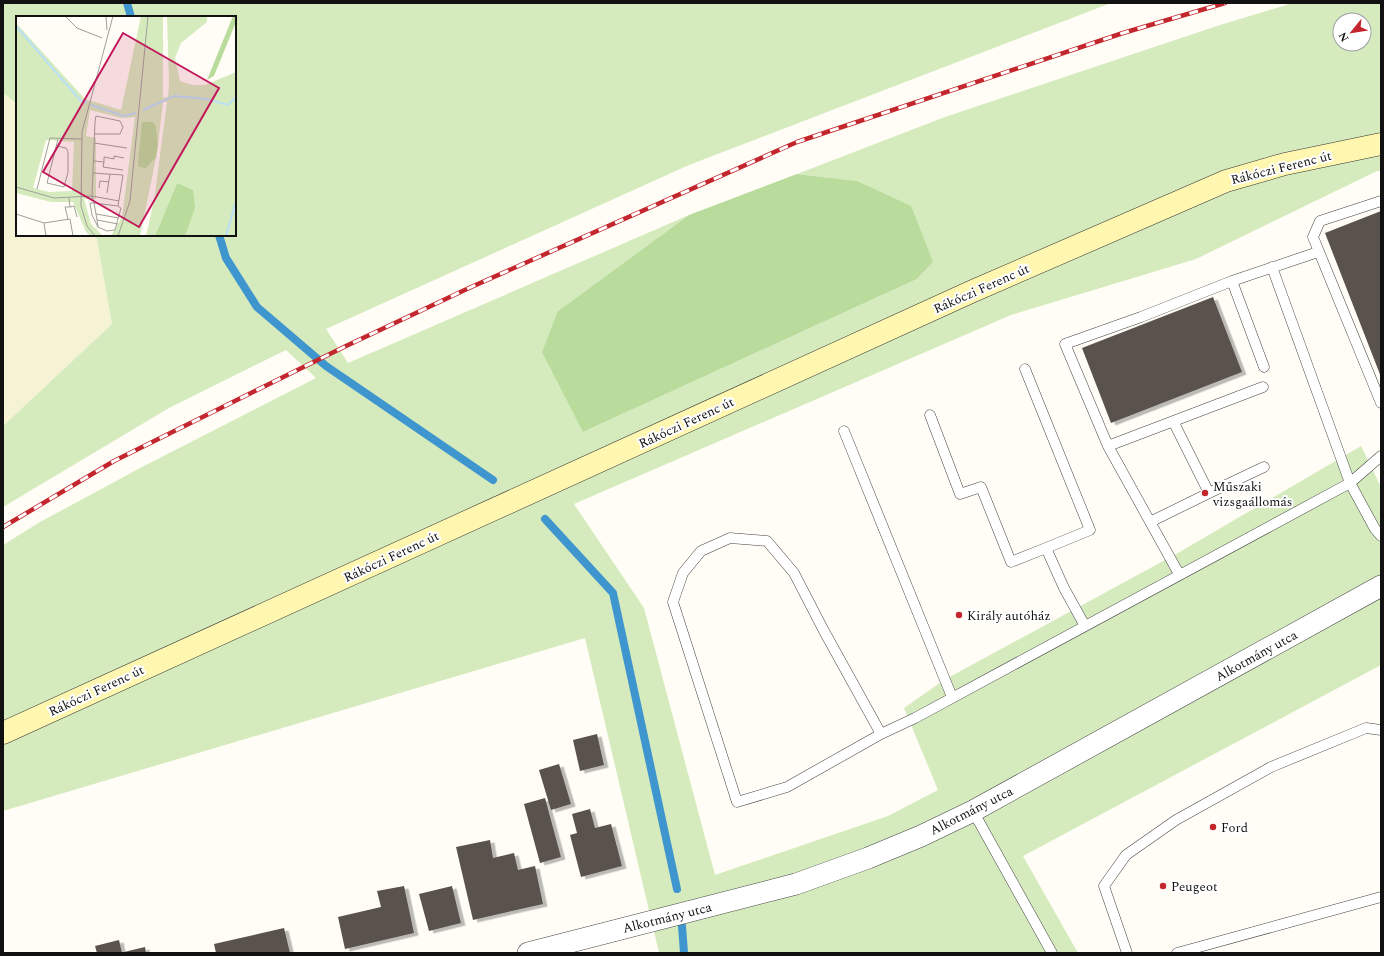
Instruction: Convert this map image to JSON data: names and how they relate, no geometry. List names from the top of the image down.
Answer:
{
  "streets": {
    "main road": ["Rákóczi Ferenc út"],
    "street": ["Alkotmány utca"]
  },
  "places": [
    "Műszaki vizsgaállomás",
    "Király autóház",
    "Ford",
    "Peugeot"
  ],
  "north": "bottom left"
}
